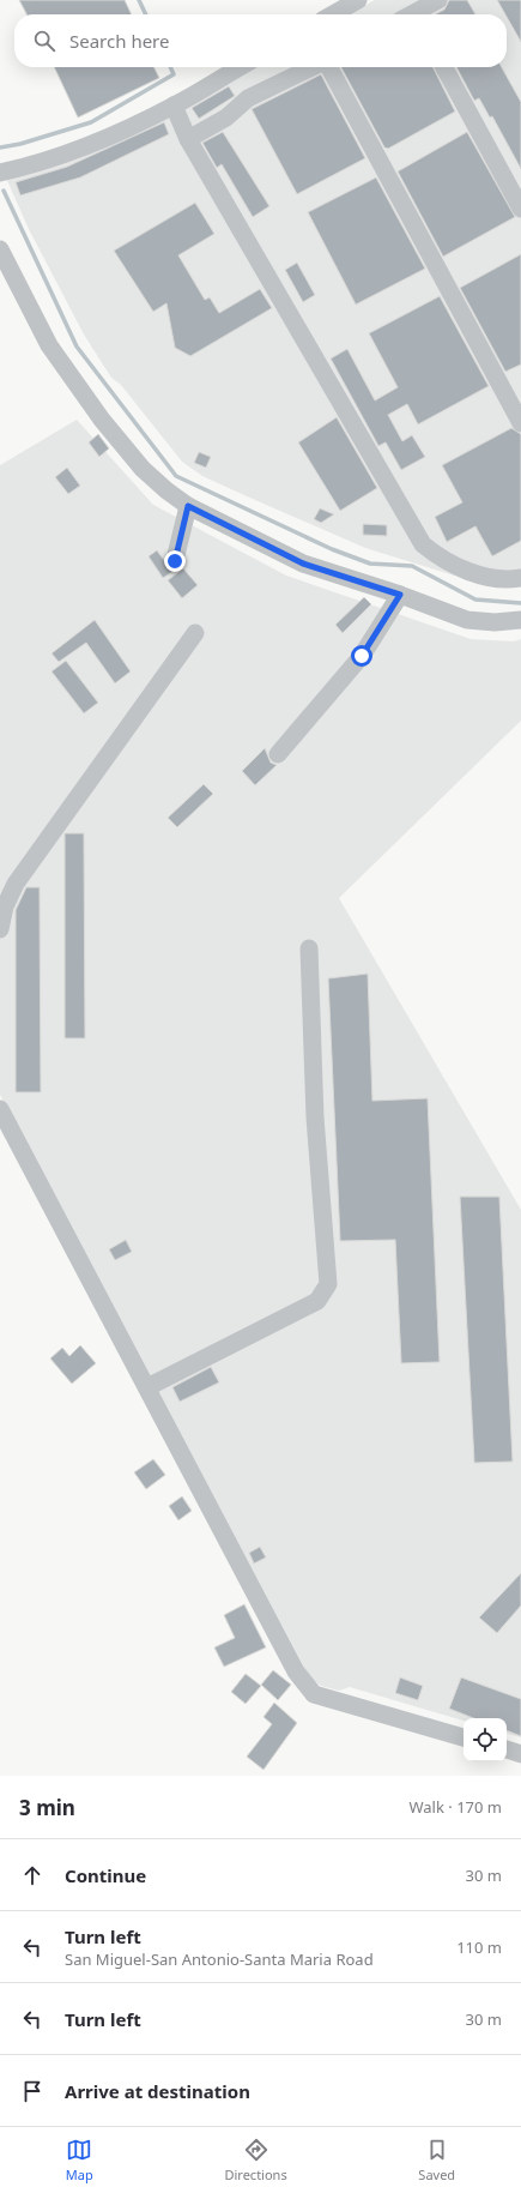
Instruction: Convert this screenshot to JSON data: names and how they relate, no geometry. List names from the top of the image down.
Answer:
{
  "page": {
    "search": "Search here",
    "heading": ["3 min", "Walk · 170 m"],
    "list": [
      ["Continue", "30 m"],
      ["Turn left", "San Miguel-San Antonio-Santa Maria Road", "110 m"],
      ["Turn left", "30 m"],
      "Arrive at destination"
    ],
    "nav": ["Map", "Directions", "Saved"]
  }
}
